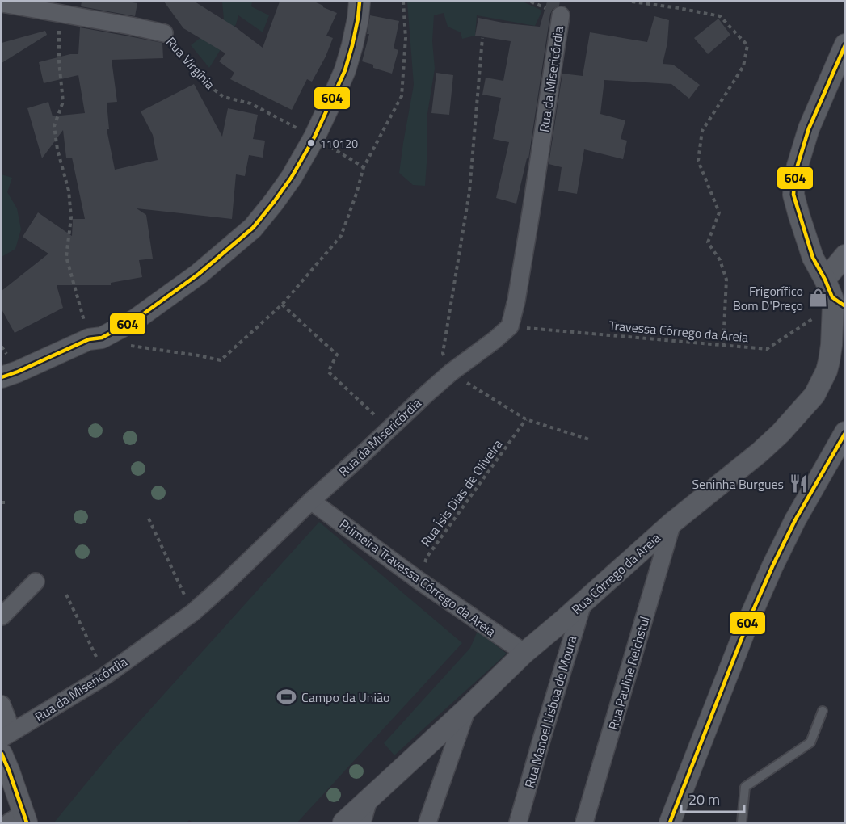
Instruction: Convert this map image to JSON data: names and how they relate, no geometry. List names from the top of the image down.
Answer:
{
  "streets": {
    "street": [
      "Rua Virgínia",
      "Rua da Misericórdia",
      "Rua Córrego da Areia",
      "Primeira Travessa Córrego da Areia",
      "Rua Pauline Reichstul",
      "Rua Manoel Lisboa de Moura"
    ],
    "path": ["Travessa Córrego da Areia", "Rua Ísis Dias de Oliveira"]
  },
  "crossings": [
    ["Rua da Misericórdia", "Travessa Córrego da Areia"],
    ["Rua da Misericórdia", "Primeira Travessa Córrego da Areia"],
    ["Travessa Córrego da Areia", "Rua Córrego da Areia"],
    ["Rua Ísis Dias de Oliveira", "Primeira Travessa Córrego da Areia"],
    ["Rua Córrego da Areia", "Primeira Travessa Córrego da Areia"],
    ["Rua Córrego da Areia", "Rua Pauline Reichstul"],
    ["Rua Córrego da Areia", "Rua Manoel Lisboa de Moura"]
  ],
  "places": {
    "other": ["110120"],
    "shop": ["Frigorífico Bom D'Preço"],
    "restaurant": ["Seninha Burgues"],
    "sports": ["Campo da União"]
  },
  "lines": ["transit line 604"],
  "scale_bar": "20 m"
}
